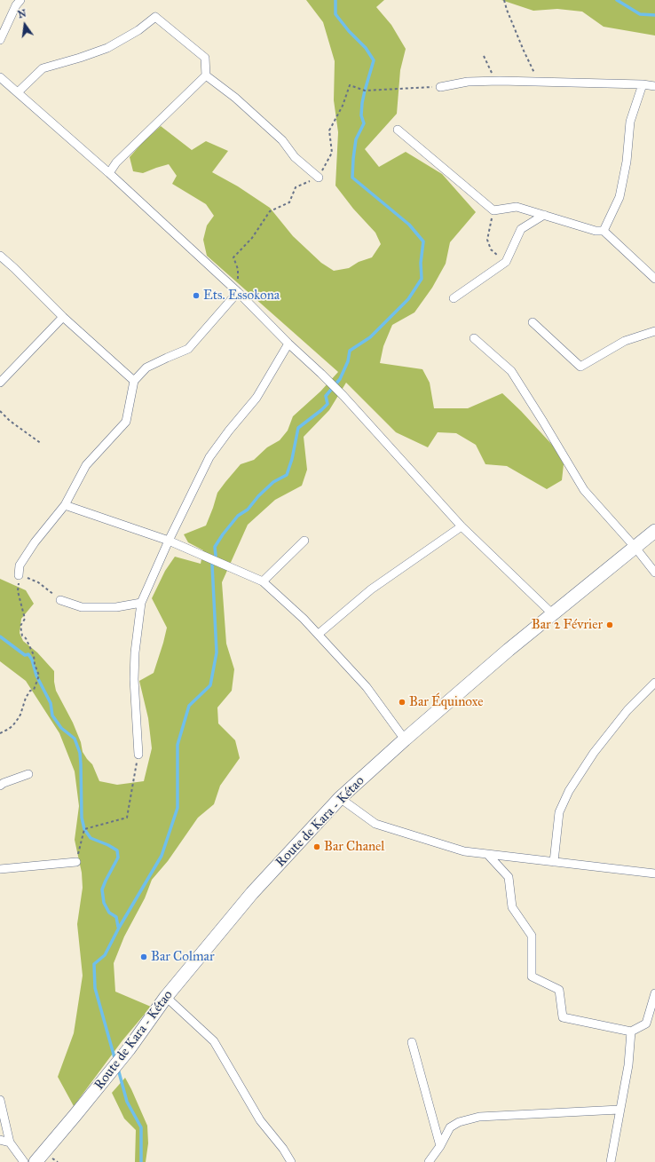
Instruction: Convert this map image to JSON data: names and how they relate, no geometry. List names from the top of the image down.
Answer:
{
  "streets": {
    "main road": ["Route de Kara - Kétao"]
  },
  "places": [
    "Ets. Essokona",
    "Bar 2 Février",
    "Bar Équinoxe",
    "Bar Chanel",
    "Bar Colmar"
  ],
  "north": "top"
}
